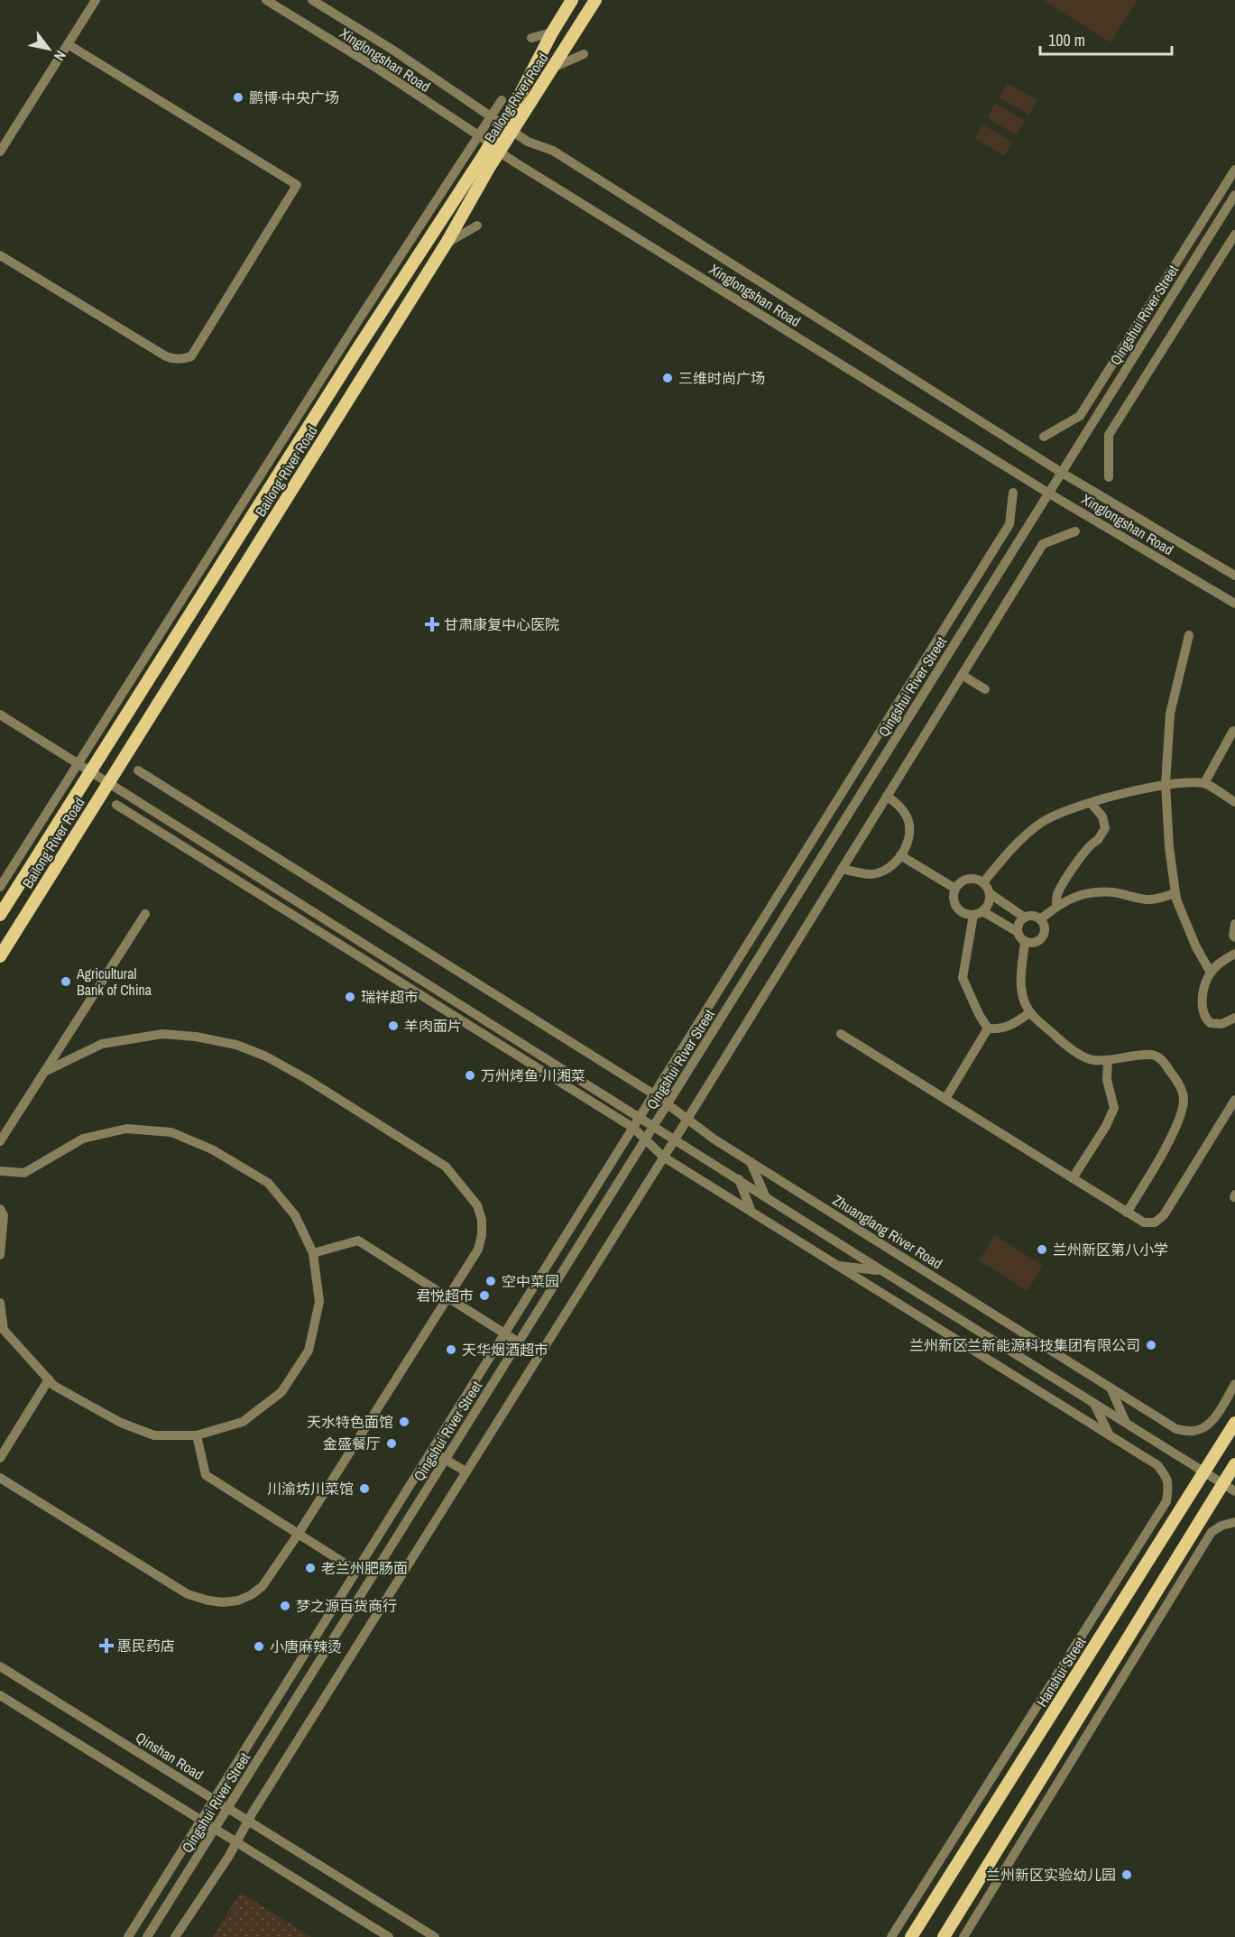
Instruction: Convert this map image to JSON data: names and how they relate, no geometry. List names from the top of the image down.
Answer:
{
  "streets": {
    "main road": ["Bailong River Road", "Hanshui Street"],
    "street": [
      "Xinglongshan Road",
      "Qingshui River Street",
      "Zhuanglang River Road",
      "Qinshan Road"
    ]
  },
  "crossings": [
    ["Xinglongshan Road", "Bailong River Road"],
    ["Xinglongshan Road", "Qingshui River Street"],
    ["Qingshui River Street", "Zhuanglang River Road"],
    ["Qingshui River Street", "Qinshan Road"]
  ],
  "places": {
    "other": [
      "鹏博·中央广场",
      "三维时尚广场",
      "Agricultural Bank of China",
      "瑞祥超市",
      "羊肉面片",
      "万州烤鱼·川湘菜",
      "兰州新区第八小学",
      "空中菜园",
      "君悦超市",
      "兰州新区兰新能源科技集团有限公司",
      "天华烟酒超市",
      "天水特色面馆",
      "金盛餐厅",
      "川渝坊川菜馆",
      "老兰州肥肠面",
      "梦之源百货商行",
      "小唐麻辣烫",
      "兰州新区实验幼儿园"
    ],
    "health": ["甘肃康复中心医院", "惠民药店"]
  },
  "scale_bar": "100 m",
  "north": "bottom right"
}
